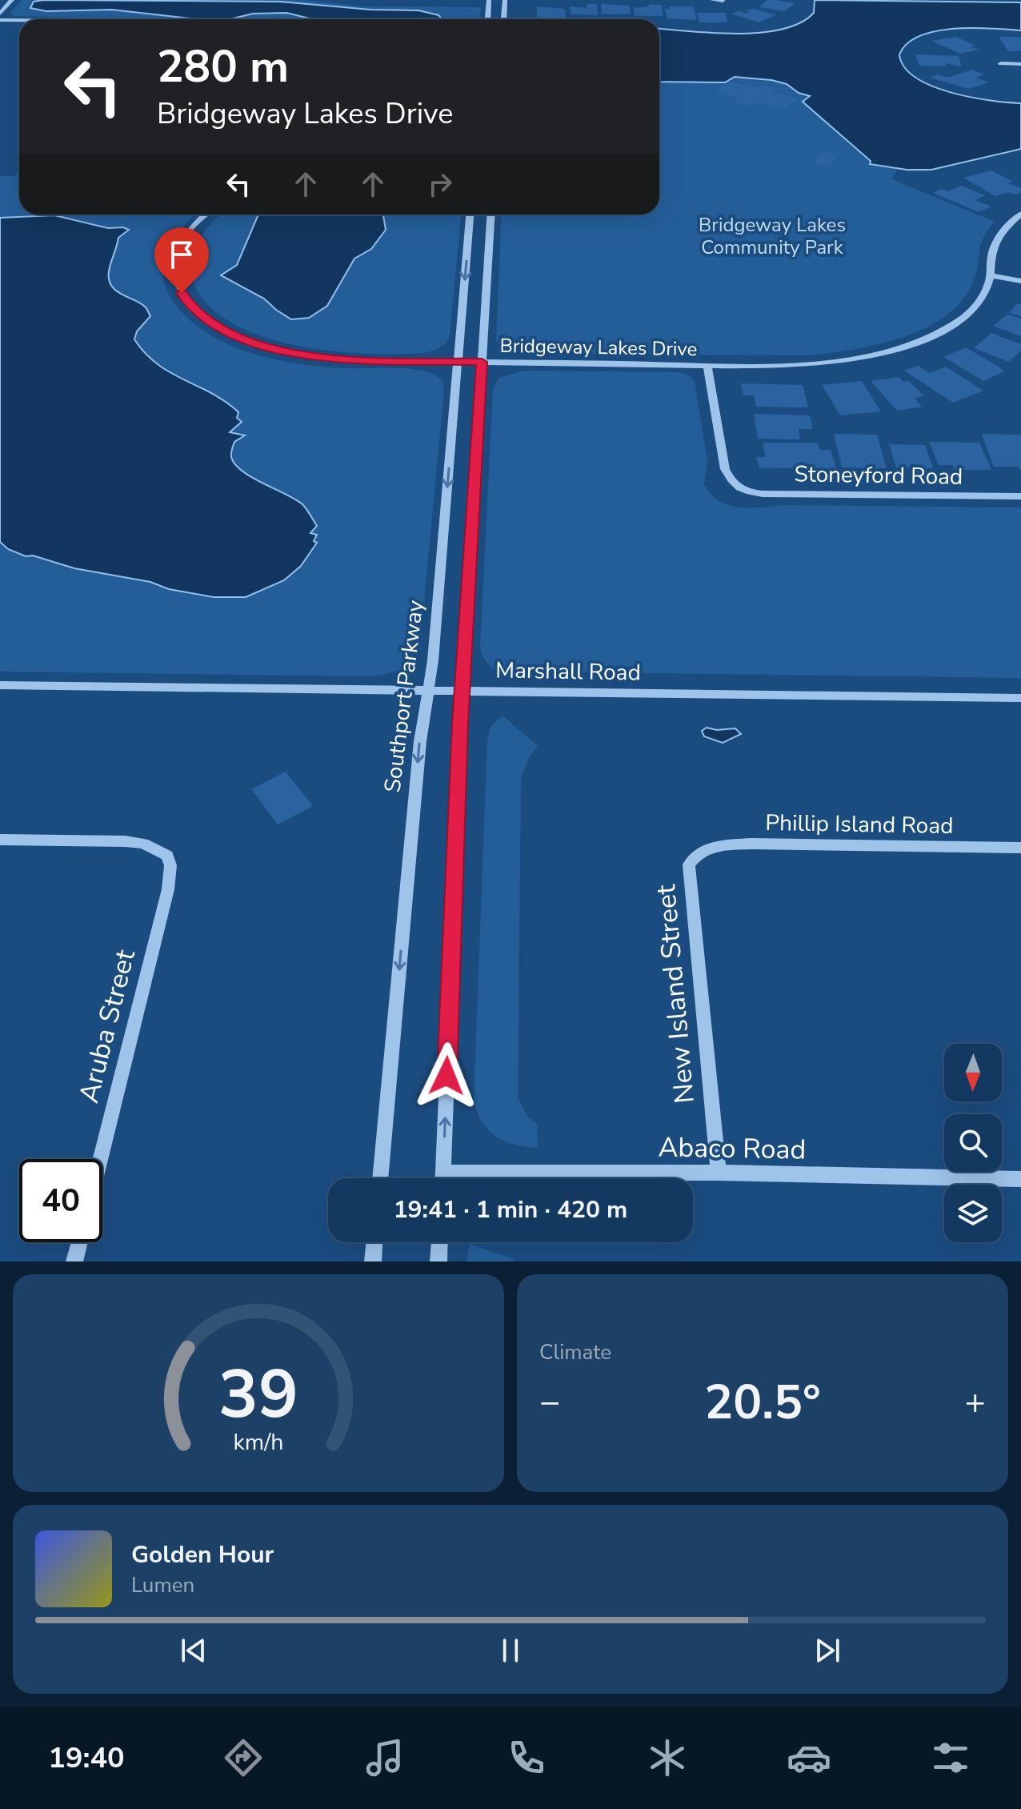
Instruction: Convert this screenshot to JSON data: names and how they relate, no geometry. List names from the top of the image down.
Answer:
{
  "streets": {
    "street": [
      "Bridgeway Lakes Drive",
      "Stoneyford Road",
      "Marshall Road",
      "Southport Parkway",
      "Phillip Island Road",
      "New Island Street",
      "Aruba Street",
      "Abaco Road"
    ]
  },
  "crossings": [
    ["Bridgeway Lakes Drive", "Stoneyford Road"],
    ["Bridgeway Lakes Drive", "Southport Parkway"],
    ["Marshall Road", "Southport Parkway"],
    ["Phillip Island Road", "New Island Street"],
    ["New Island Street", "Abaco Road"]
  ],
  "parks": ["Bridgeway Lakes Community Park"],
  "north": "bottom",
  "page": {
    "turn": ["280 m", "Bridgeway Lakes Drive"],
    "limit": "40",
    "trip": "19:41 · 1 min · 420 m",
    "tile": "Climate",
    "heat": ["−", "20.5°", "+"],
    "song": ["Golden Hour", "Lumen"],
    "tabs": "19:40",
    "gauge": ["39", "km/h"]
  }
}
